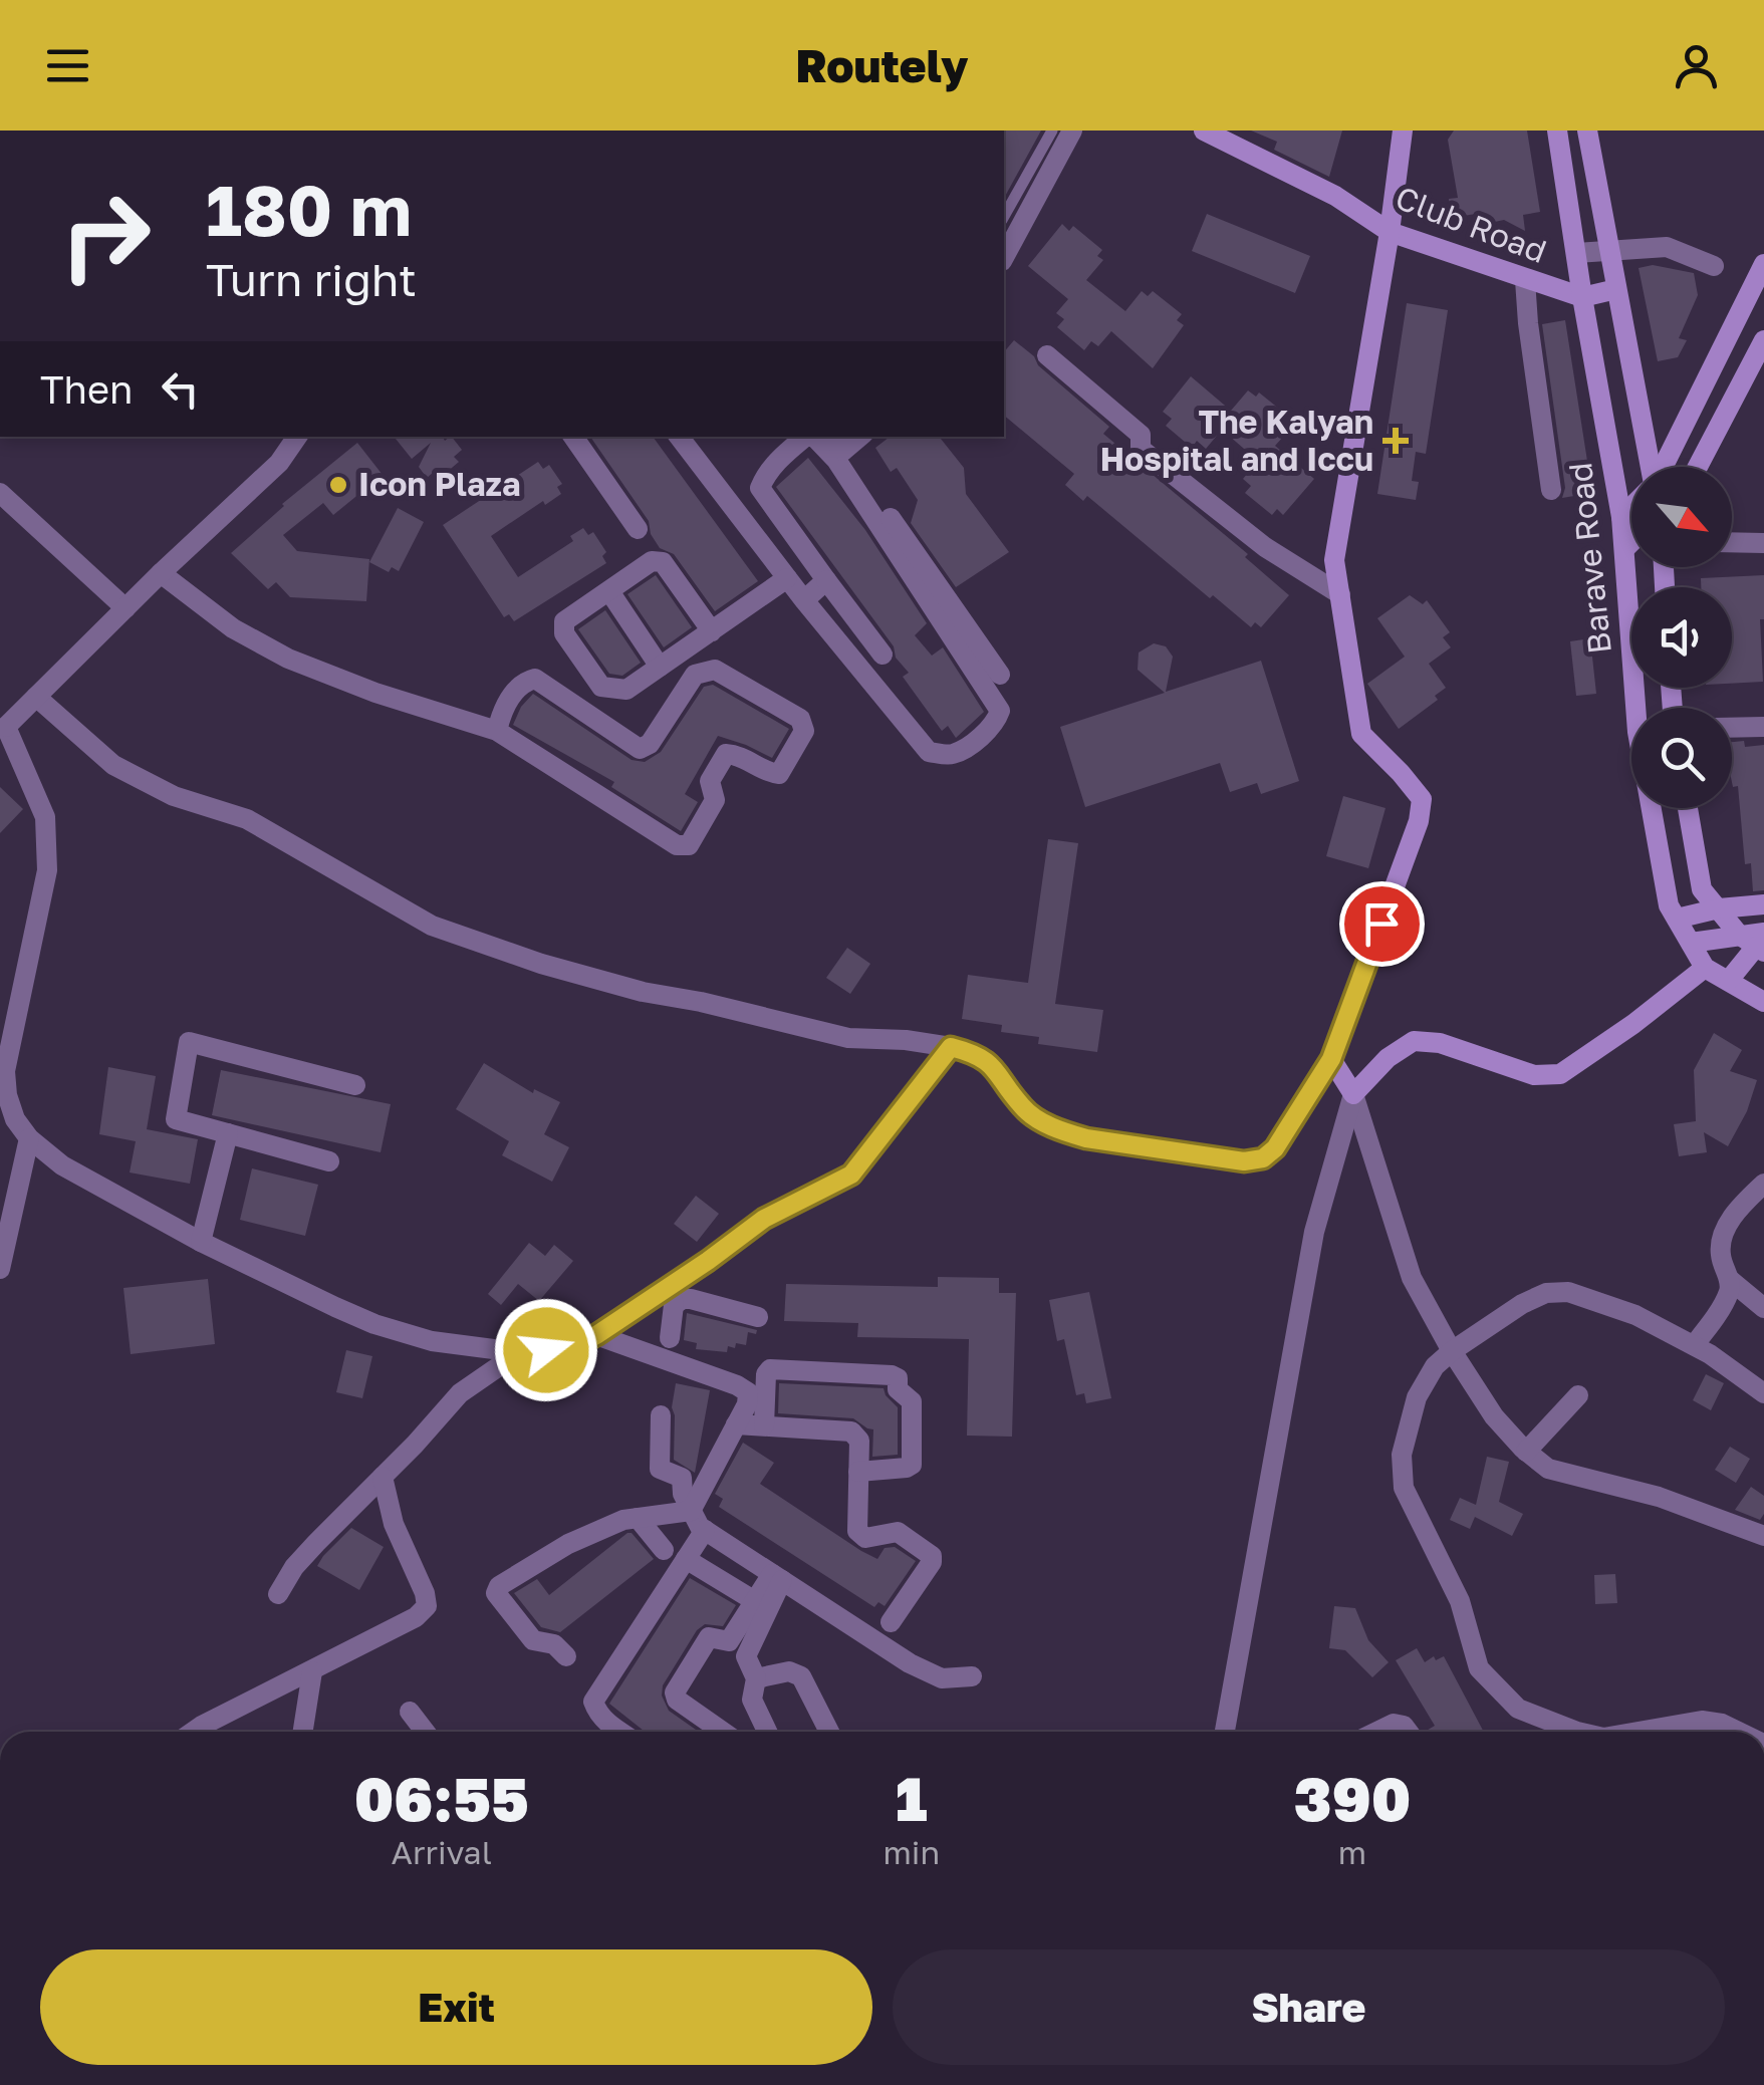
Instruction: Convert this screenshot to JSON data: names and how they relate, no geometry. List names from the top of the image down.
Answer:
{
  "streets": {
    "street": ["Club Road", "Barave Road"]
  },
  "crossings": [
    ["Club Road", "Barave Road"]
  ],
  "places": {
    "health": ["The Kalyan Hospital and Iccu"],
    "other": ["Icon Plaza"]
  },
  "north": "bottom right",
  "page": {
    "header": "Routely",
    "turn": ["180 m", "Turn right"],
    "then": "Then",
    "eta": [
      "06:55",
      "Arrival",
      "1",
      "min",
      "390",
      "m"
    ],
    "buttons": ["Exit", "Share"]
  }
}
